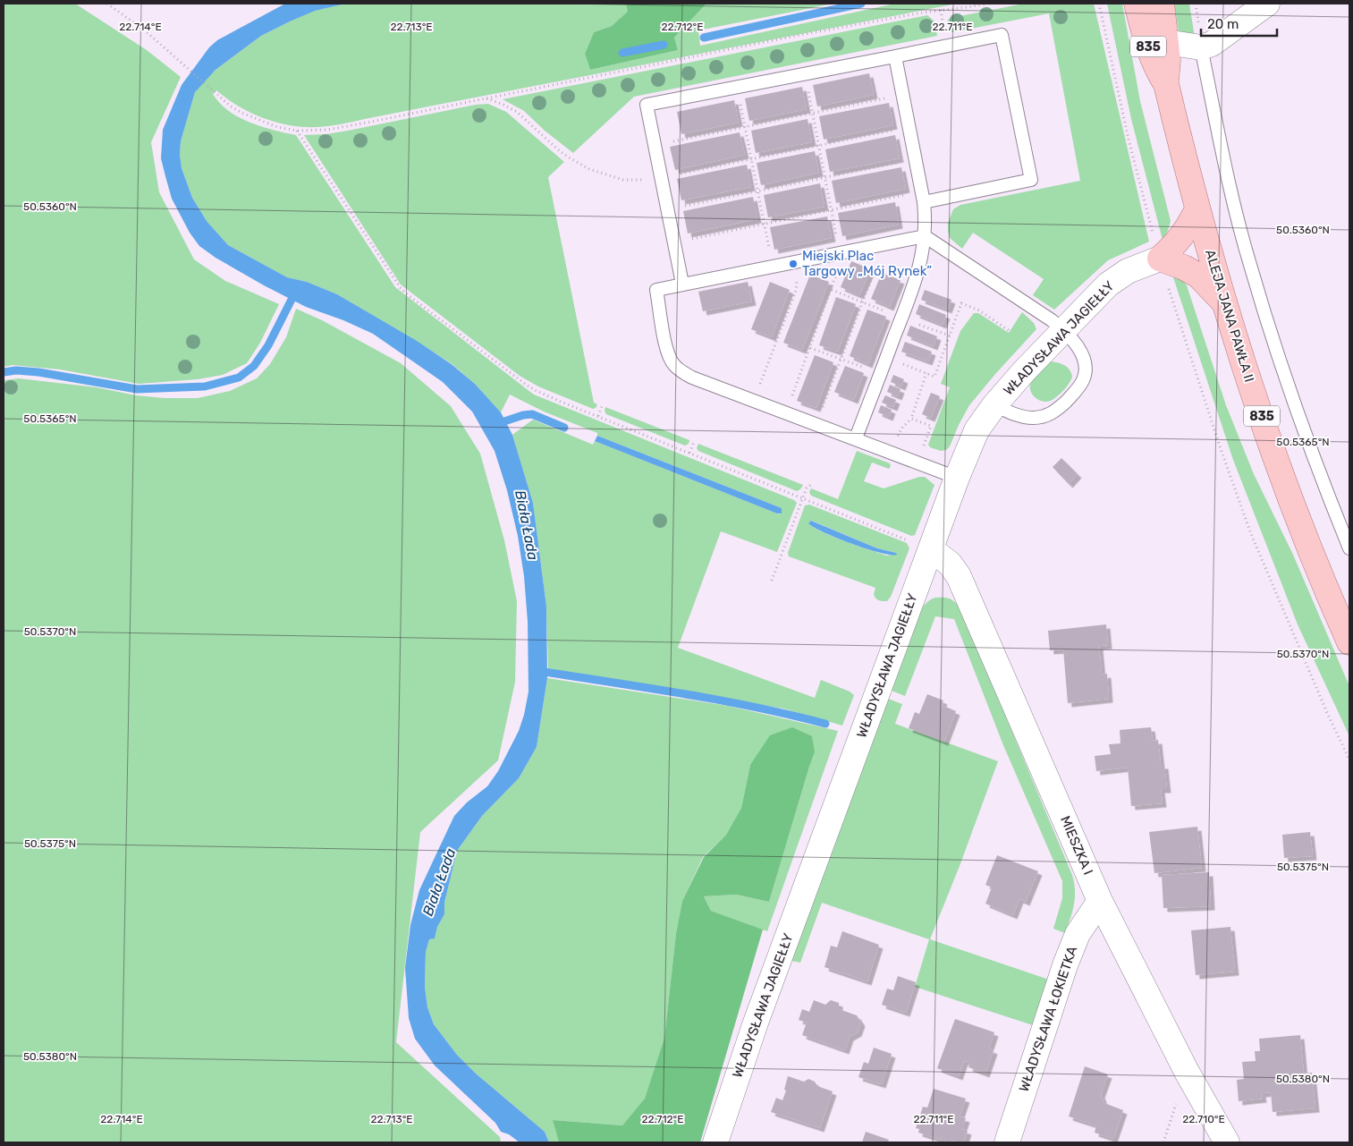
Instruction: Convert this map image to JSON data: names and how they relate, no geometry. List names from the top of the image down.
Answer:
{
  "streets": {
    "main road": ["835", "ALEJA JANA PAWŁA II"],
    "street": ["WŁADYSŁAWA JAGIEŁŁY", "MIESZKA I", "WŁADYSŁAWA ŁOKIETKA"]
  },
  "crossings": [
    ["WŁADYSŁAWA JAGIEŁŁY", "MIESZKA I"],
    ["MIESZKA I", "WŁADYSŁAWA ŁOKIETKA"]
  ],
  "water": ["Biała Łada"],
  "places": ["Miejski Plac Targowy „Mój Rynek”"],
  "scale_bar": "20 m",
  "coordinates": [
    "22.714°E",
    "22.713°E",
    "22.712°E",
    "22.711°E",
    "50.5360°N",
    "50.5365°N",
    "50.5370°N",
    "50.5375°N",
    "50.5380°N",
    "22.710°E"
  ]
}
